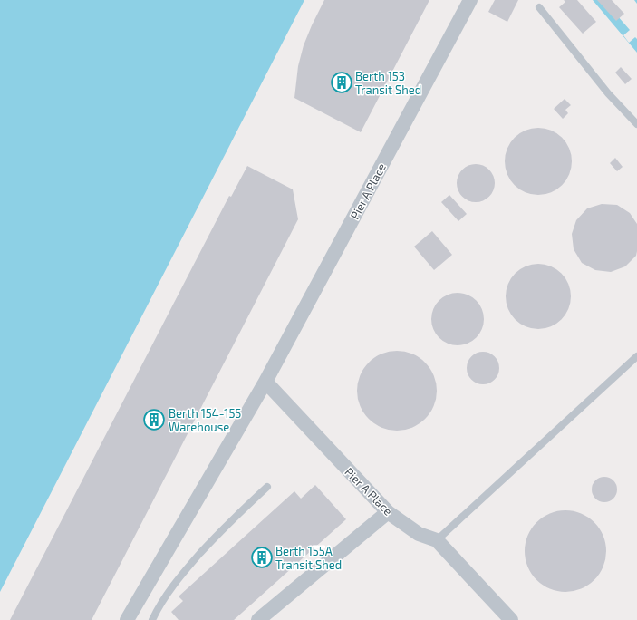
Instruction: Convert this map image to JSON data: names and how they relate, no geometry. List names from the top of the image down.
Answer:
{
  "streets": {
    "street": ["Pier A Place"]
  },
  "places": {
    "building": ["Berth 153 Transit Shed", "Berth 154-155 Warehouse", "Berth 155A Transit Shed"]
  }
}
